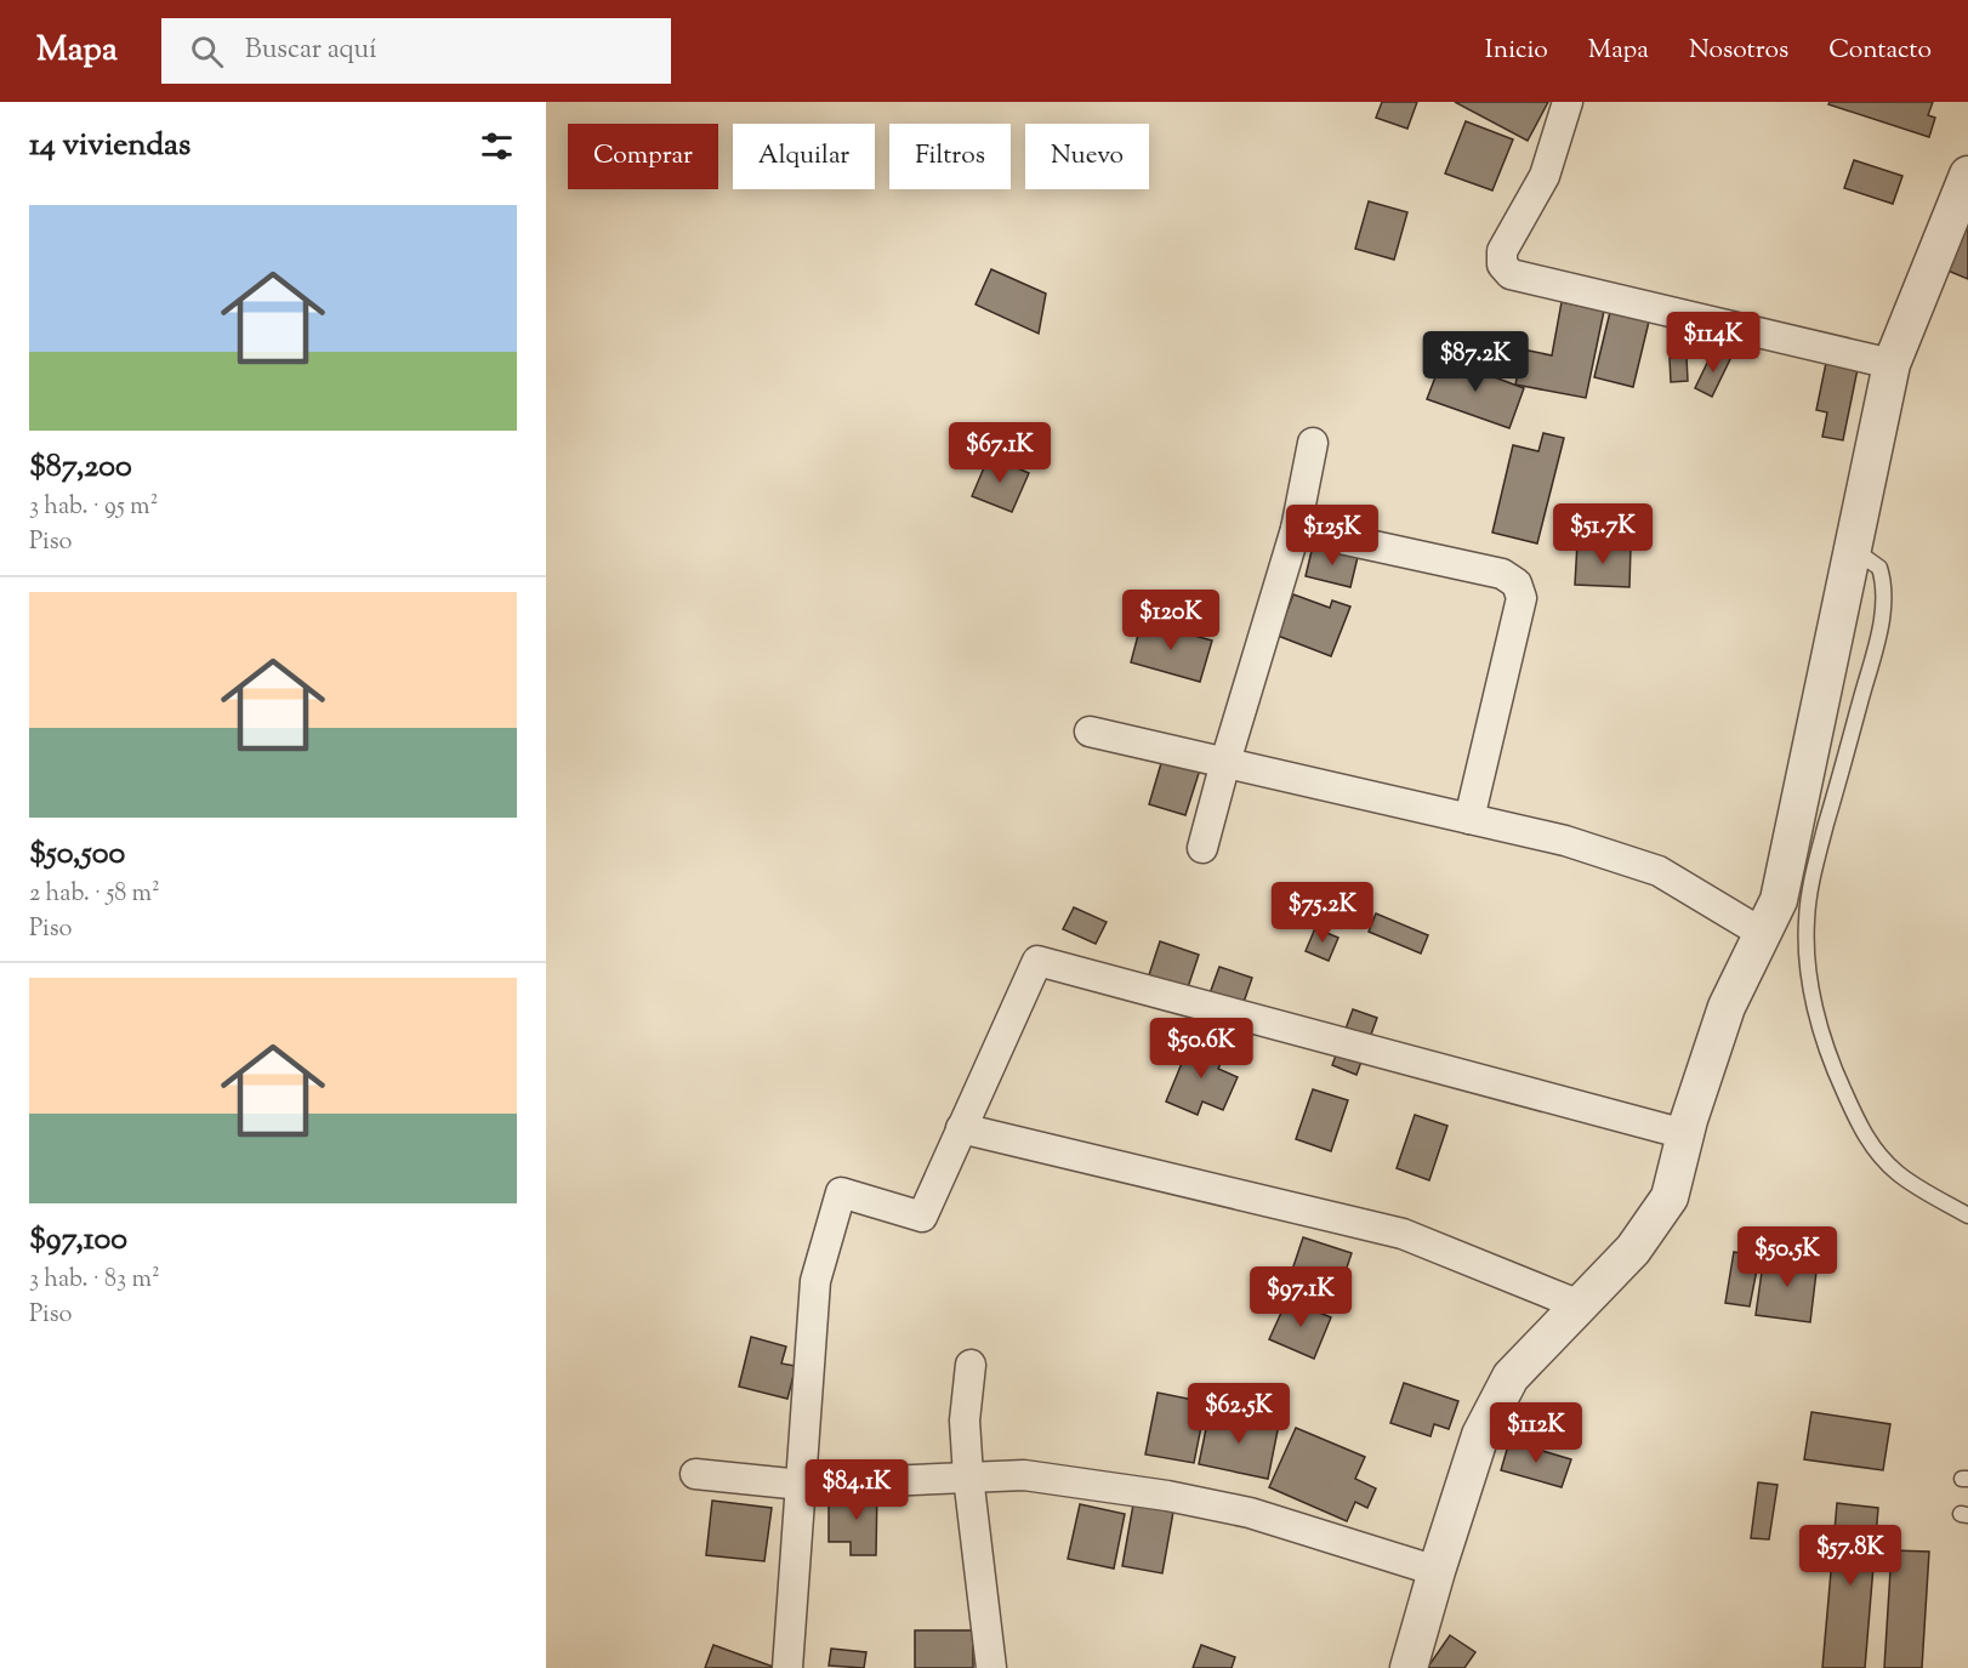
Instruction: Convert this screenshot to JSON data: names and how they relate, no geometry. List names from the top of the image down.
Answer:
{
  "page": {
    "header": "Mapa",
    "search": "Buscar aquí",
    "nav": [
      "Inicio",
      "Mapa",
      "Nosotros",
      "Contacto"
    ],
    "heading": "14 viviendas",
    "chip": [
      "Comprar",
      "Alquilar",
      "Filtros",
      "Nuevo"
    ],
    "list": [
      {
        "name": "$87,200",
        "note": "3 hab. · 95 m² · Piso"
      },
      {
        "name": "$50,500",
        "note": "2 hab. · 58 m² · Piso"
      },
      {
        "name": "$97,100",
        "note": "3 hab. · 83 m² · Piso"
      }
    ],
    "price": [
      "$114K",
      "$87.2K",
      "$67.1K",
      "$51.7K",
      "$125K",
      "$120K",
      "$75.2K",
      "$50.6K",
      "$50.5K",
      "$97.1K",
      "$62.5K",
      "$112K",
      "$84.1K",
      "$57.8K"
    ]
  }
}
